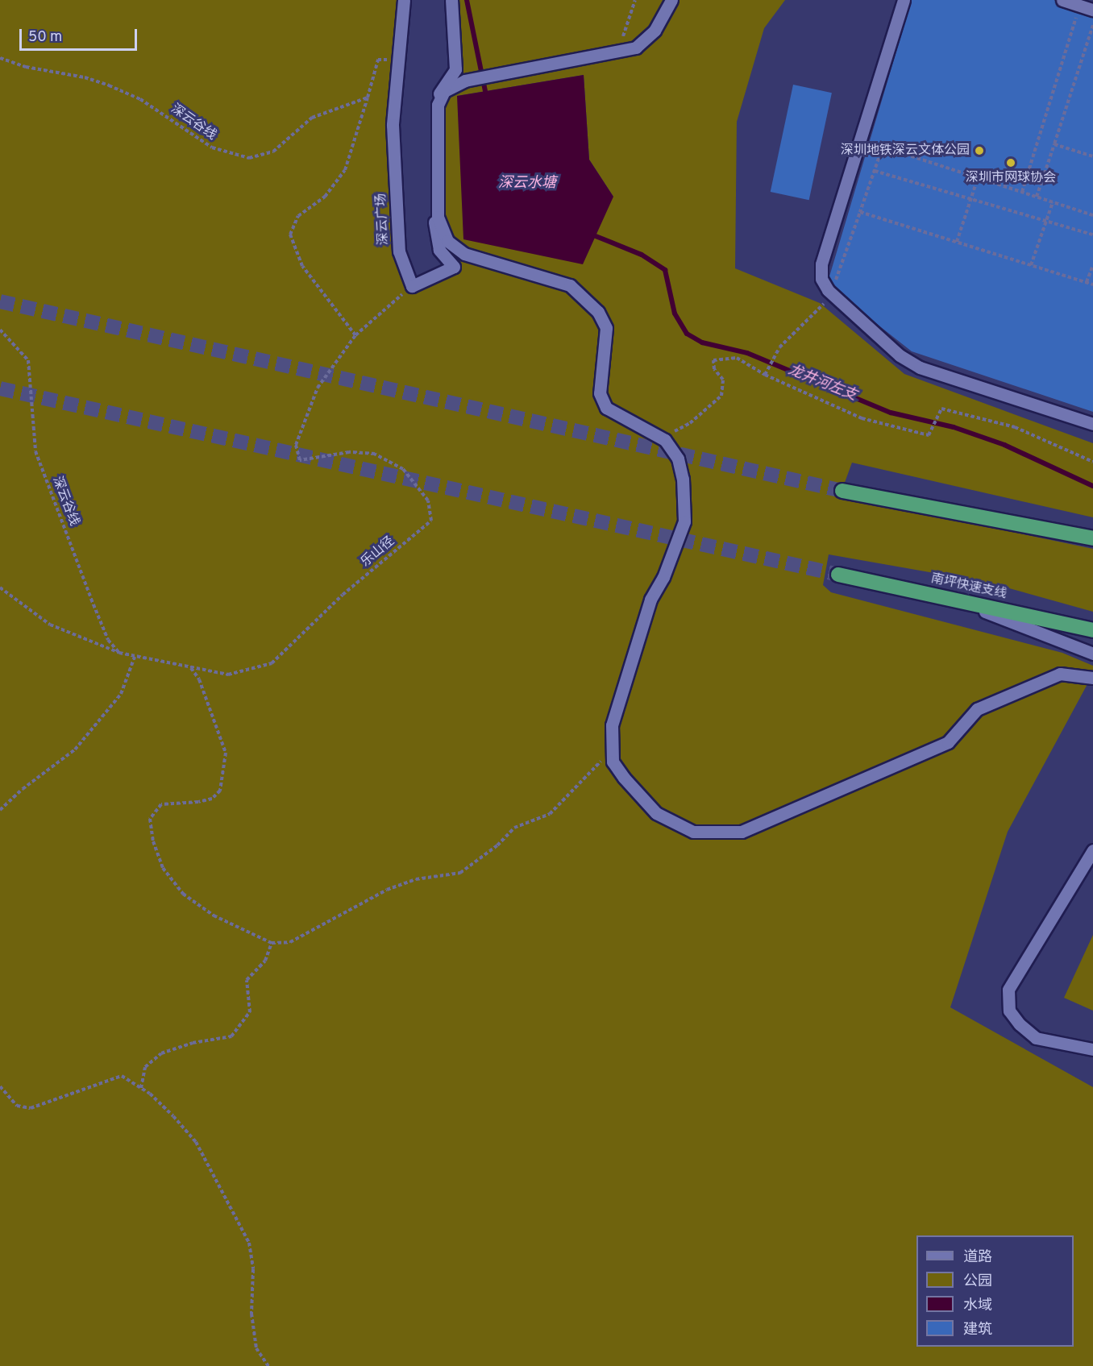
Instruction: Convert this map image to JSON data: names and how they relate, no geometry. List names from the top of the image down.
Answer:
{
  "streets": {
    "highway": ["南坪快速支线"],
    "street": ["深云广场"],
    "path": ["深云谷线", "乐山径"]
  },
  "crossings": [
    ["深云谷线", "乐山径"],
    ["深云广场", "乐山径"]
  ],
  "water": ["深云水塘", "龙井河左支"],
  "places": ["深圳地铁深云文体公园", "深圳市网球协会"],
  "legend": [
    "道路",
    "公园",
    "水域",
    "建筑"
  ],
  "scale_bar": "50 m"
}
